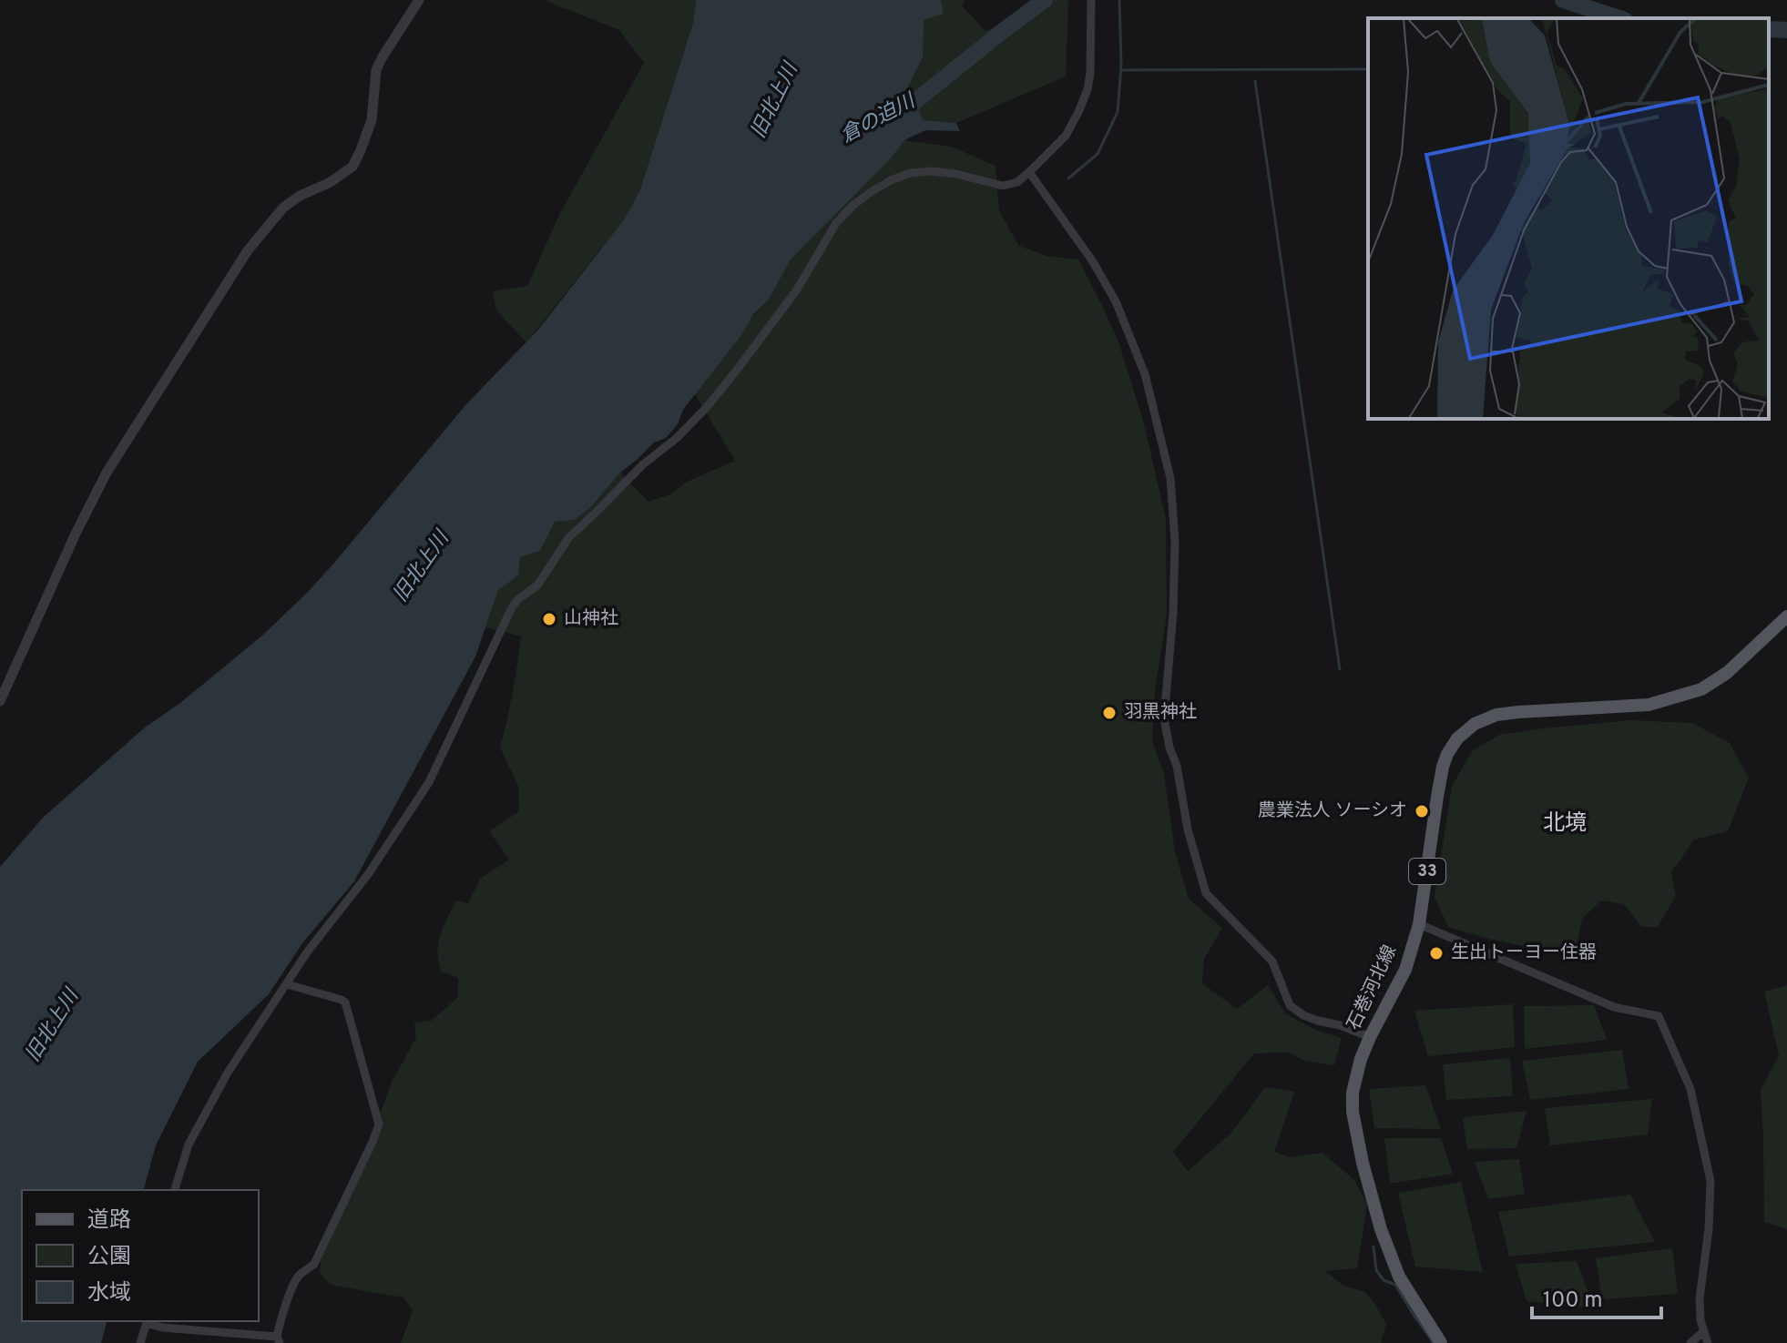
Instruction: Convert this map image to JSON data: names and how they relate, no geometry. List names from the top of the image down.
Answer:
{
  "streets": {
    "main road": ["33", "石巻河北線"]
  },
  "districts": ["北境"],
  "water": ["旧北上川", "倉の迫川"],
  "places": [
    "山神社",
    "羽黒神社",
    "農業法人 ソーシオ",
    "生出トーヨー住器"
  ],
  "legend": ["道路", "公園", "水域"],
  "scale_bar": "100 m"
}
